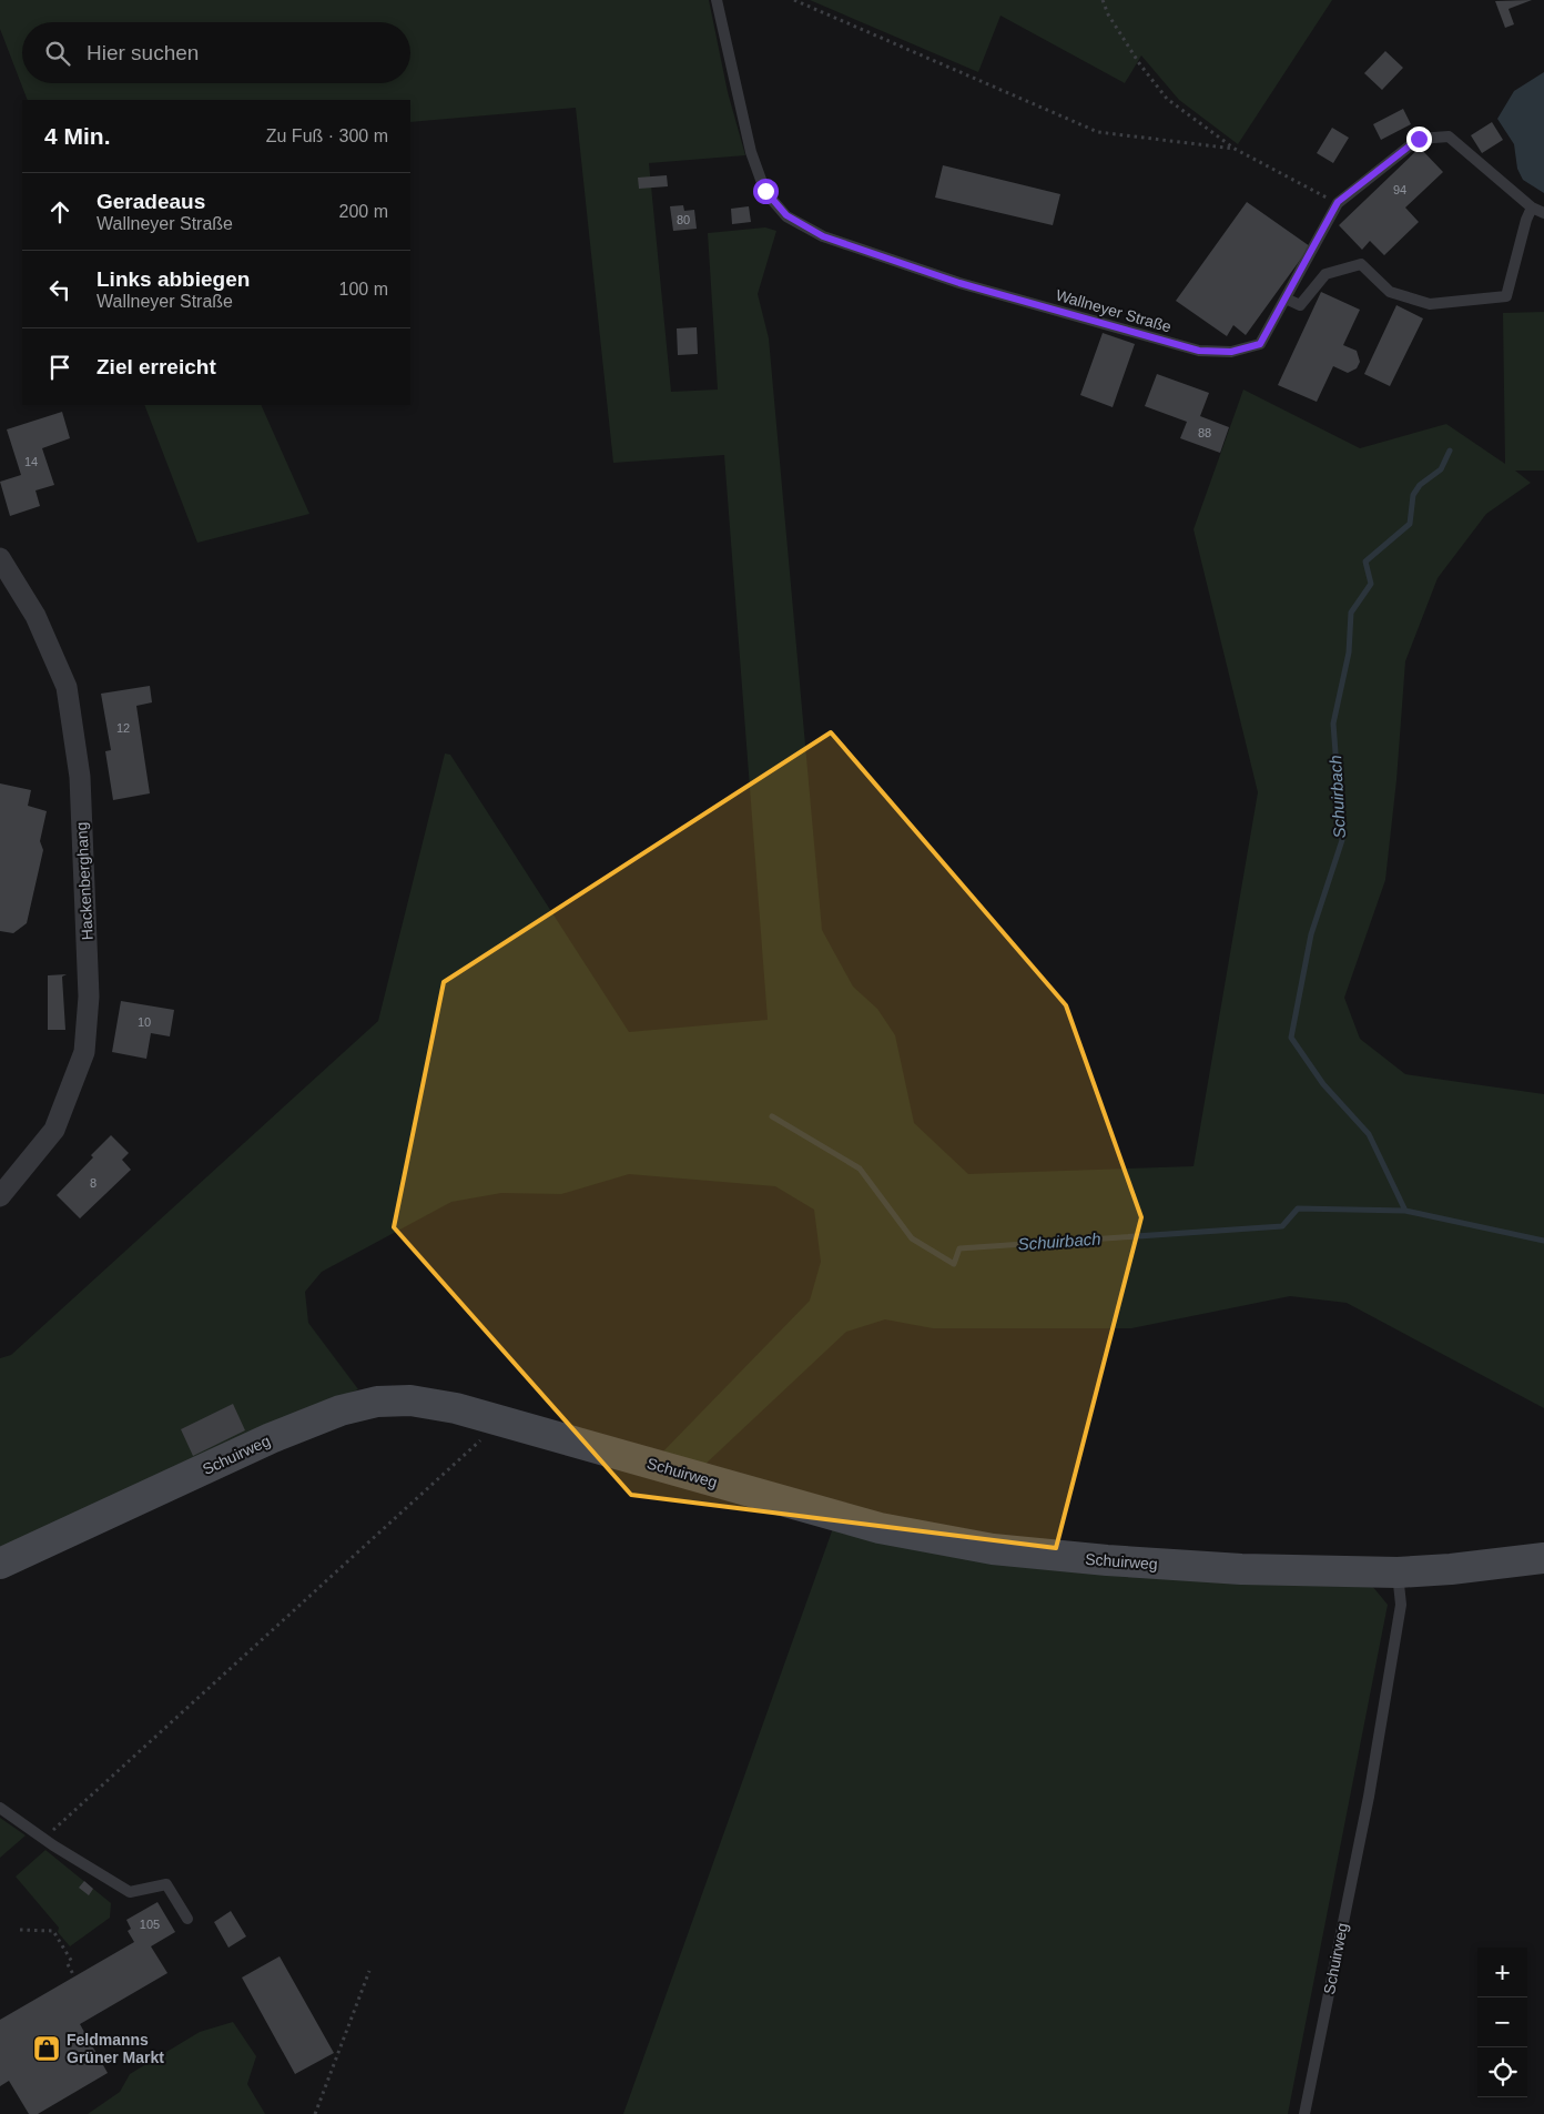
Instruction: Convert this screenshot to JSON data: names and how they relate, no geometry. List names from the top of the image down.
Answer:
{
  "streets": {
    "main road": ["Schuirweg"],
    "street": ["Hackenberghang"],
    "lane": ["Wallneyer Straße"]
  },
  "water": ["Schuirbach"],
  "places": {
    "shop": ["Feldmanns Grüner Markt"]
  },
  "house_numbers": [
    "94",
    "80",
    "88",
    "14",
    "12",
    "10",
    "8",
    "105"
  ],
  "page": {
    "search": "Hier suchen",
    "heading": ["4 Min.", "Zu Fuß · 300 m"],
    "list": [
      ["Geradeaus", "Wallneyer Straße", "200 m"],
      ["Links abbiegen", "Wallneyer Straße", "100 m"],
      "Ziel erreicht"
    ],
    "map_buttons": ["+", "−"]
  }
}
